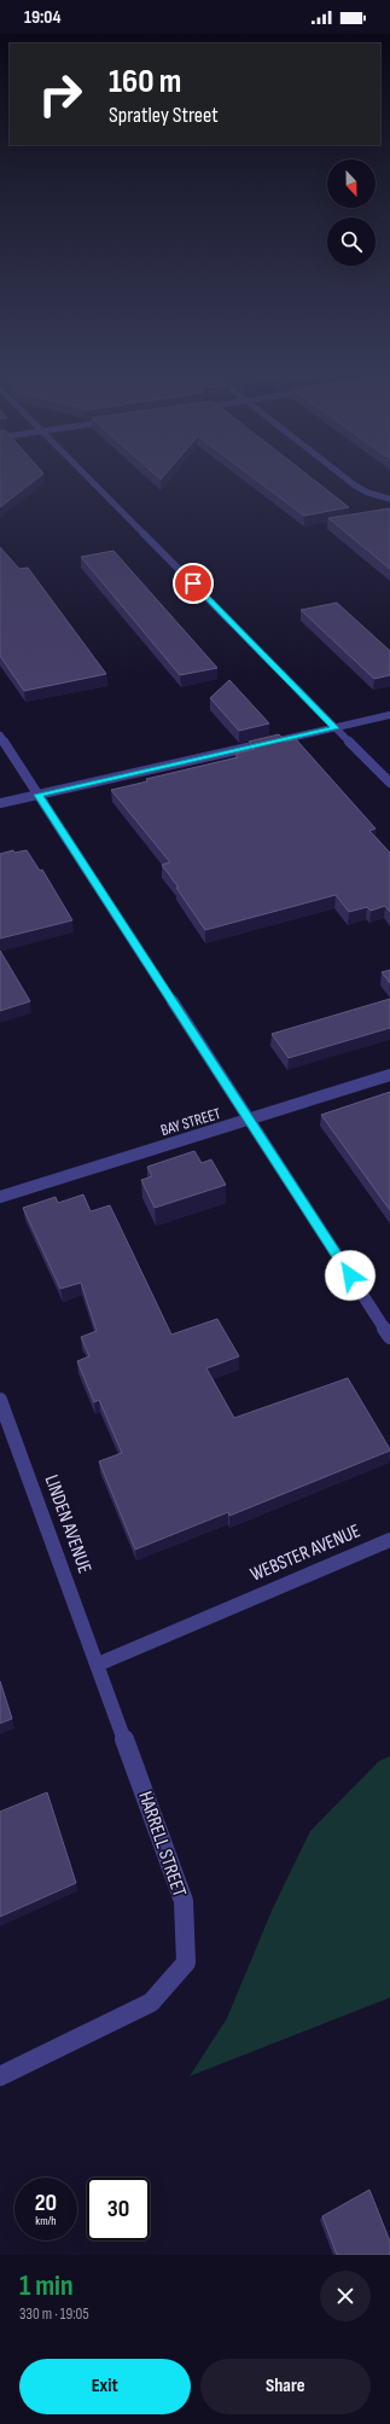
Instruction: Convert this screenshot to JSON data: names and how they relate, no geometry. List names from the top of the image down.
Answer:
{
  "streets": {
    "street": [
      "BAY STREET",
      "LINDEN AVENUE",
      "WEBSTER AVENUE",
      "HARRELL STREET"
    ]
  },
  "crossings": [
    ["LINDEN AVENUE", "WEBSTER AVENUE"],
    ["LINDEN AVENUE", "HARRELL STREET"],
    ["WEBSTER AVENUE", "HARRELL STREET"]
  ],
  "north": "bottom",
  "page": {
    "status": "19:04",
    "turn": ["160 m", "Spratley Street"],
    "speed": "20 km/h",
    "limit": "30",
    "heading": ["1 min", "330 m · 19:05"],
    "buttons": ["Exit", "Share"]
  }
}
